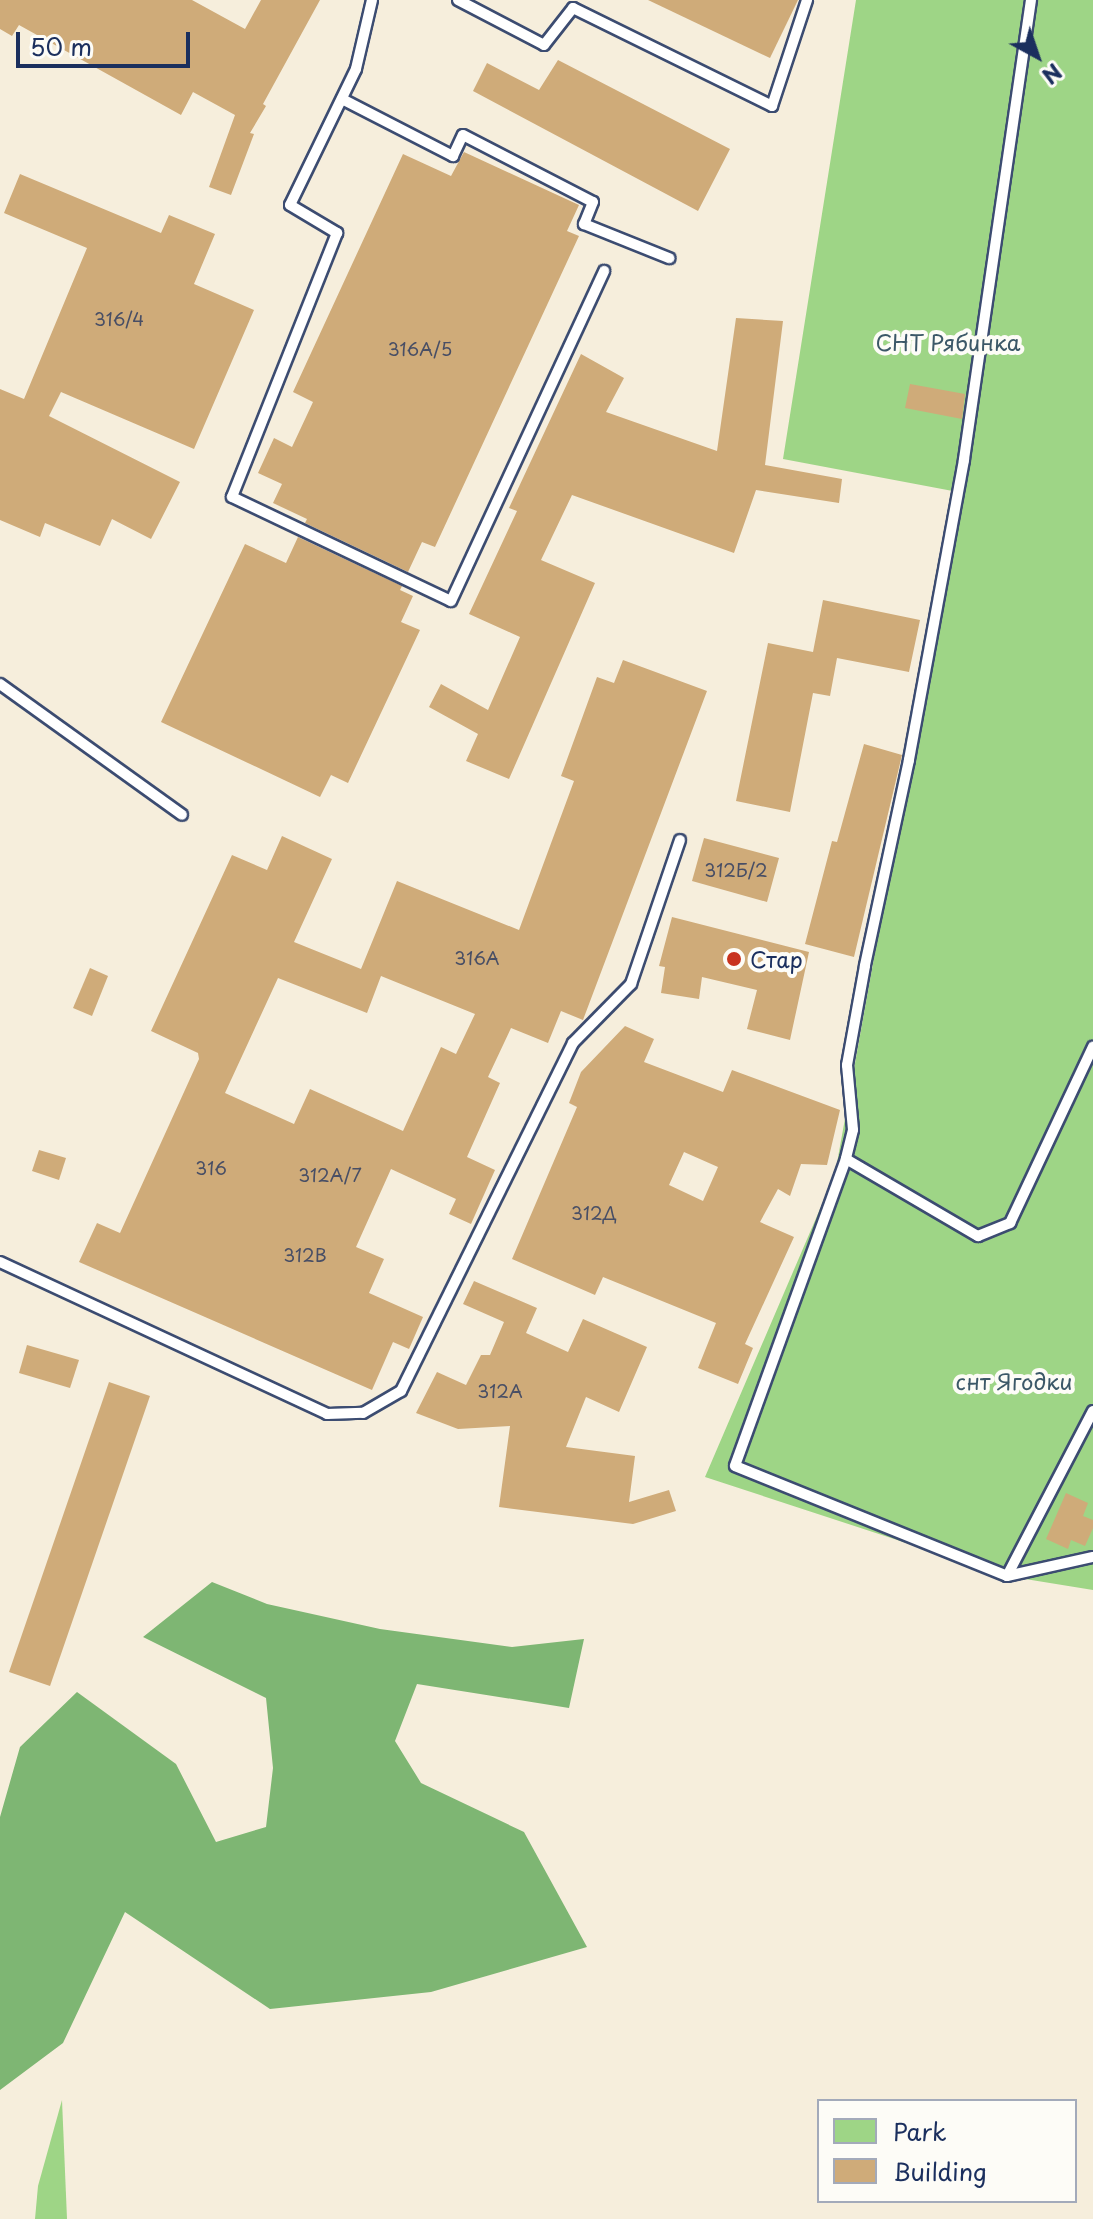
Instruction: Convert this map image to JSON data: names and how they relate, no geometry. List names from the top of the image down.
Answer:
{
  "parks": ["СНТ Рябинка", "снт Ягодки"],
  "places": ["Стар"],
  "house_numbers": [
    "316/4",
    "316А/5",
    "312Б/2",
    "316А",
    "316",
    "312А/7",
    "312Д",
    "312В",
    "312А"
  ],
  "legend": ["Park", "Building"],
  "scale_bar": "50 m",
  "north": "bottom right"
}
